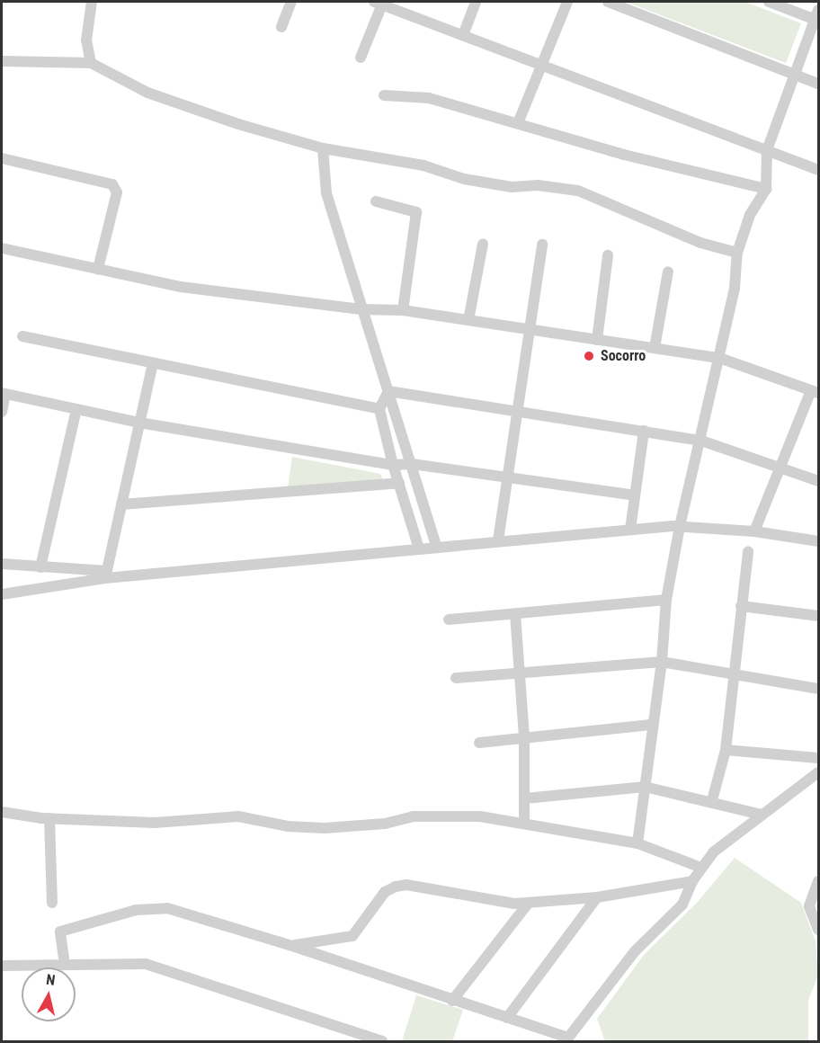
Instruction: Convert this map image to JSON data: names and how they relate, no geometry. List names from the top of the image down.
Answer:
{
  "places": ["Socorro"],
  "north": "top"
}
